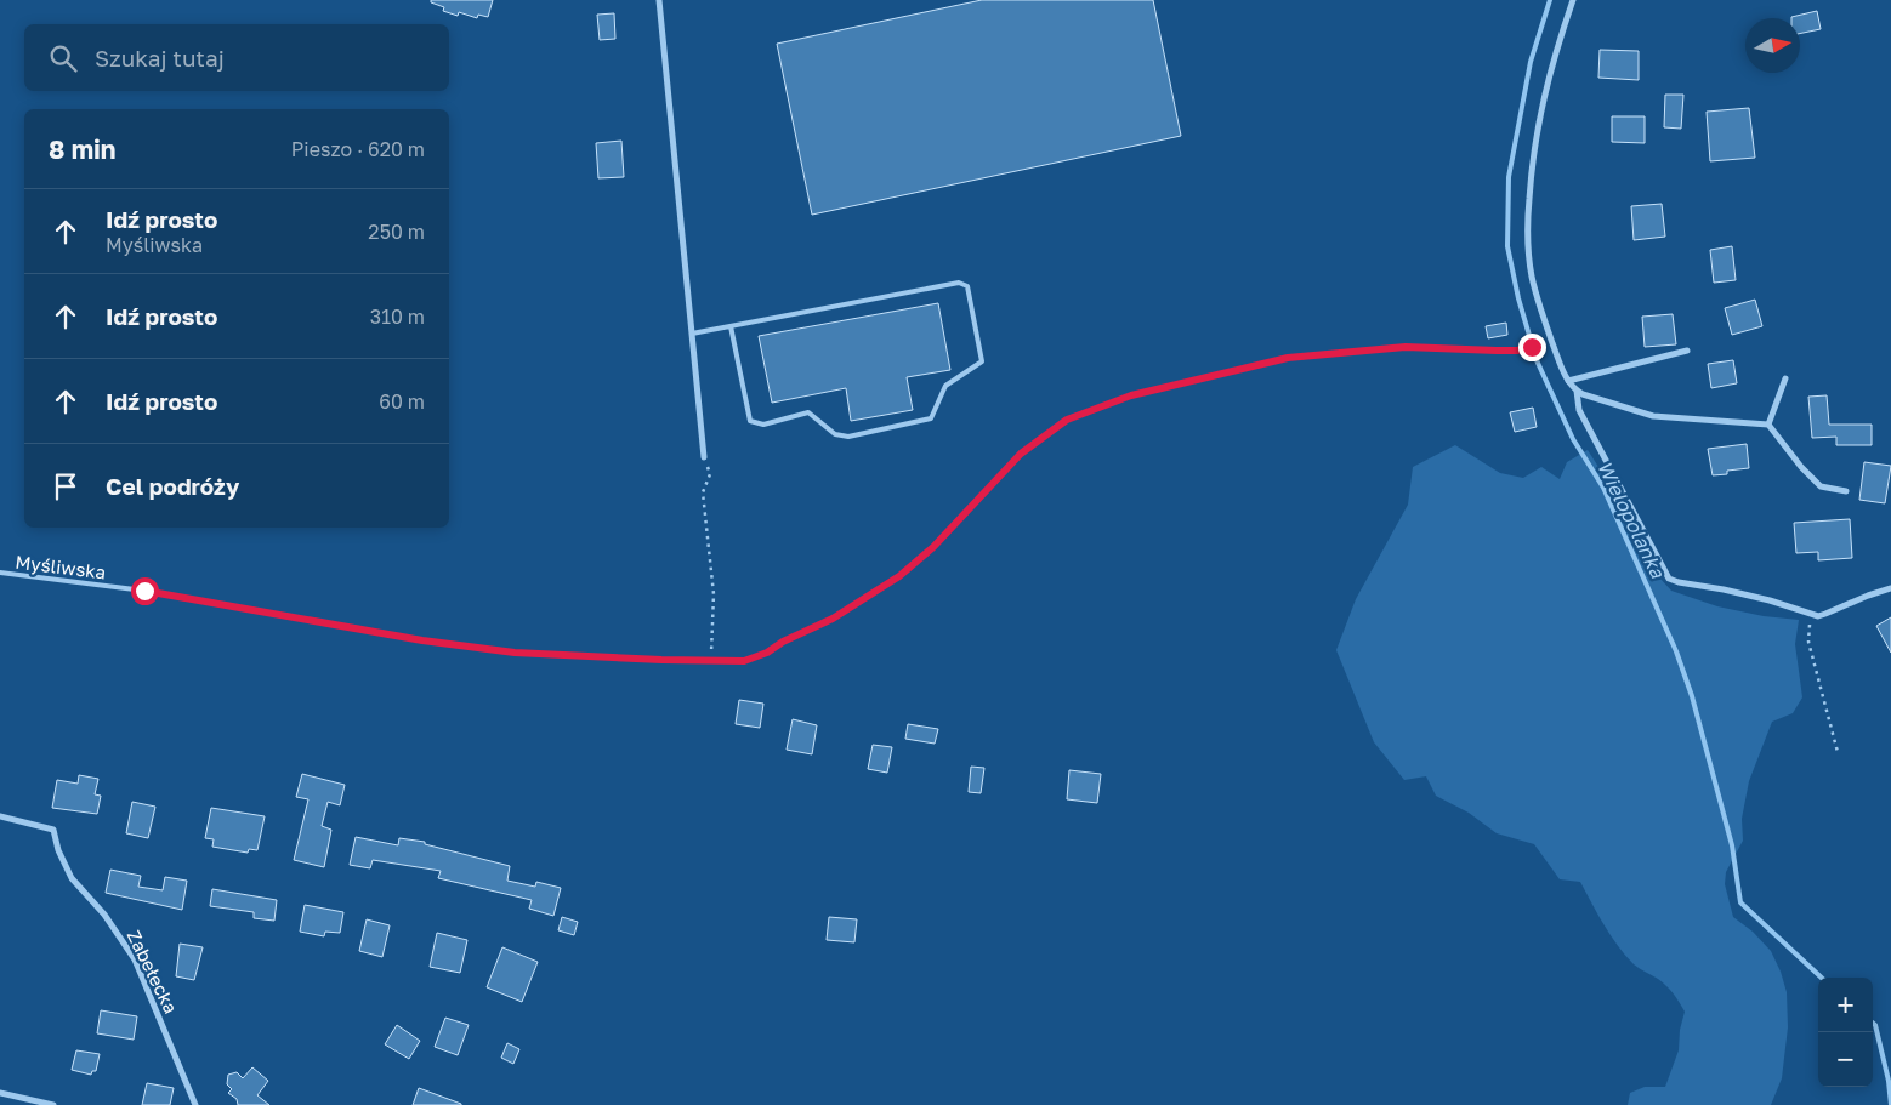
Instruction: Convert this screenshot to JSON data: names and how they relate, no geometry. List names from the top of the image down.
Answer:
{
  "streets": {
    "street": ["Zabełecka"],
    "lane": ["Myśliwska"]
  },
  "water": ["Wielopolanka"],
  "north": "right",
  "page": {
    "search": "Szukaj tutaj",
    "heading": ["8 min", "Pieszo · 620 m"],
    "list": [
      ["Idź prosto", "Myśliwska", "250 m"],
      ["Idź prosto", "310 m"],
      ["Idź prosto", "60 m"],
      "Cel podróży"
    ],
    "map_buttons": ["+", "−"]
  }
}
